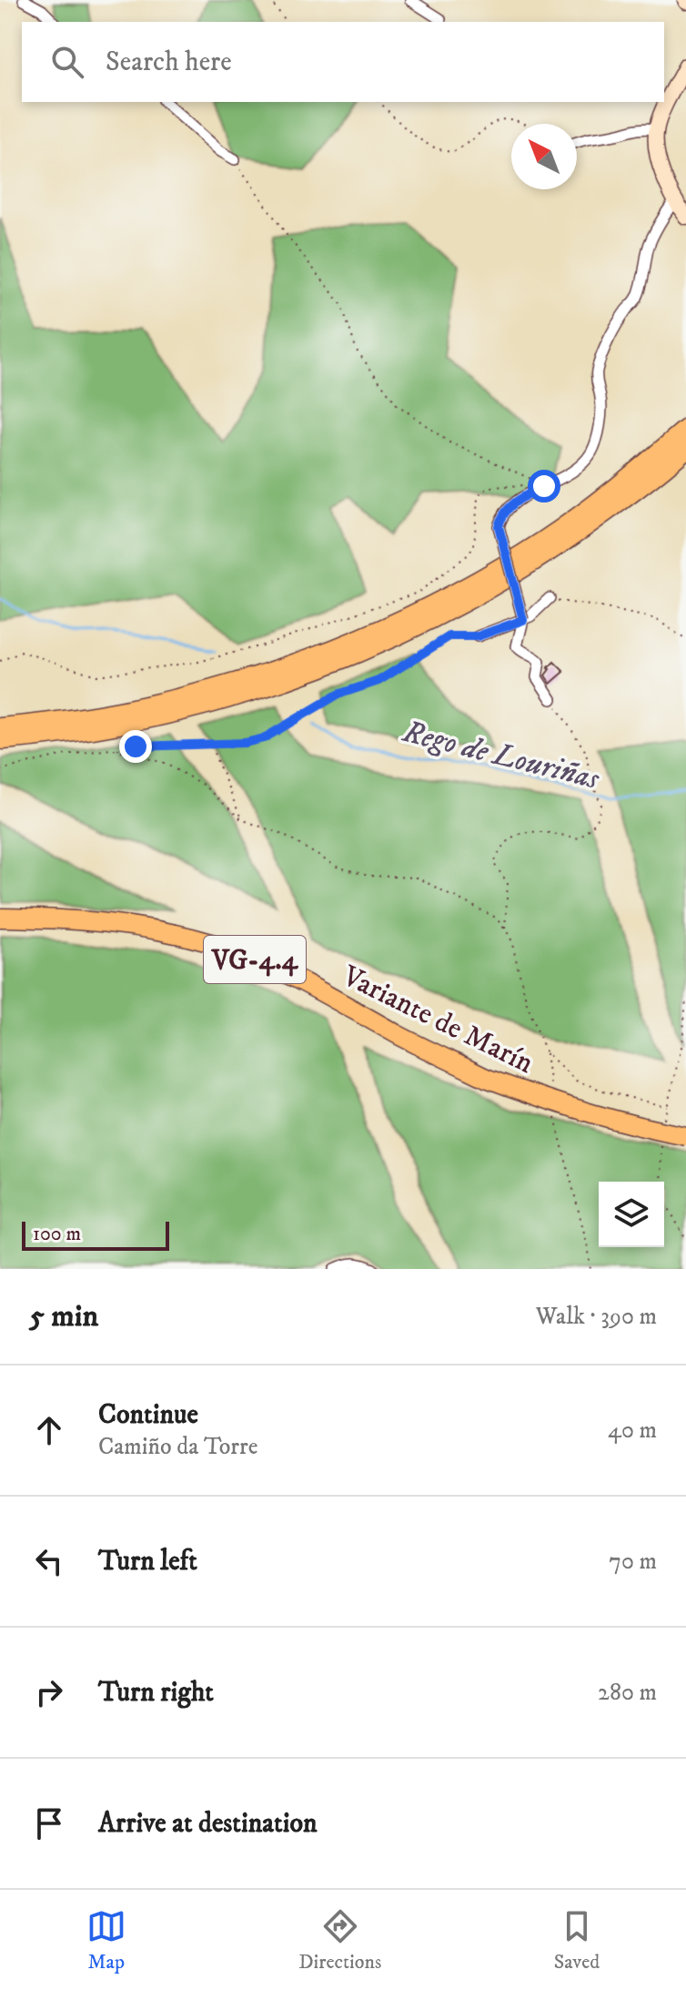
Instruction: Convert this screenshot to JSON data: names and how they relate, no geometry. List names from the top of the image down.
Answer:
{
  "streets": {
    "highway": ["VG-4.4", "Variante de Marín"]
  },
  "water": ["Rego de Louriñas"],
  "scale_bar": "100 m",
  "north": "top left",
  "page": {
    "search": "Search here",
    "scale": "100 m",
    "heading": ["5 min", "Walk · 390 m"],
    "list": [
      ["Continue", "Camiño da Torre", "40 m"],
      ["Turn left", "70 m"],
      ["Turn right", "280 m"],
      "Arrive at destination"
    ],
    "nav": ["Map", "Directions", "Saved"]
  }
}
